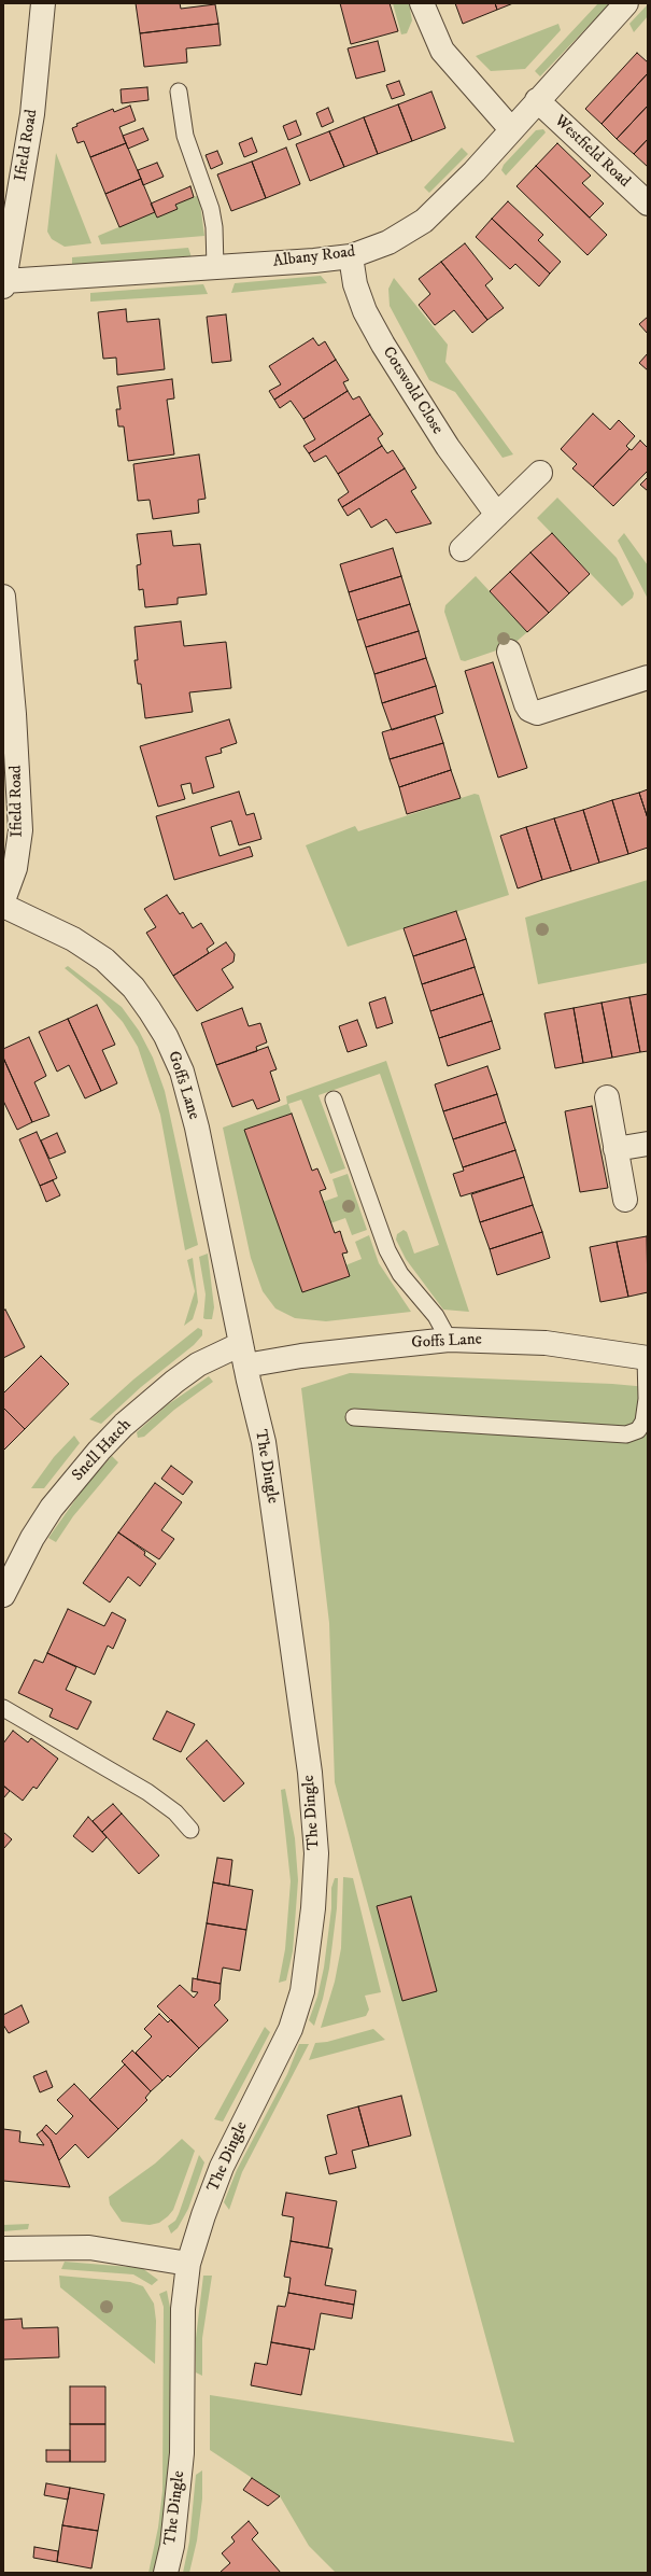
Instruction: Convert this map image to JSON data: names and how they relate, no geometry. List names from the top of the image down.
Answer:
{
  "streets": {
    "street": [
      "Ifield Road",
      "Westfield Road",
      "Albany Road",
      "Cotswold Close",
      "Goffs Lane",
      "Snell Hatch",
      "The Dingle"
    ]
  },
  "crossings": [
    ["Ifield Road", "Albany Road"],
    ["Westfield Road", "Albany Road"],
    ["Albany Road", "Cotswold Close"],
    ["Goffs Lane", "Snell Hatch"],
    ["Goffs Lane", "The Dingle"],
    ["Snell Hatch", "The Dingle"]
  ]
}
